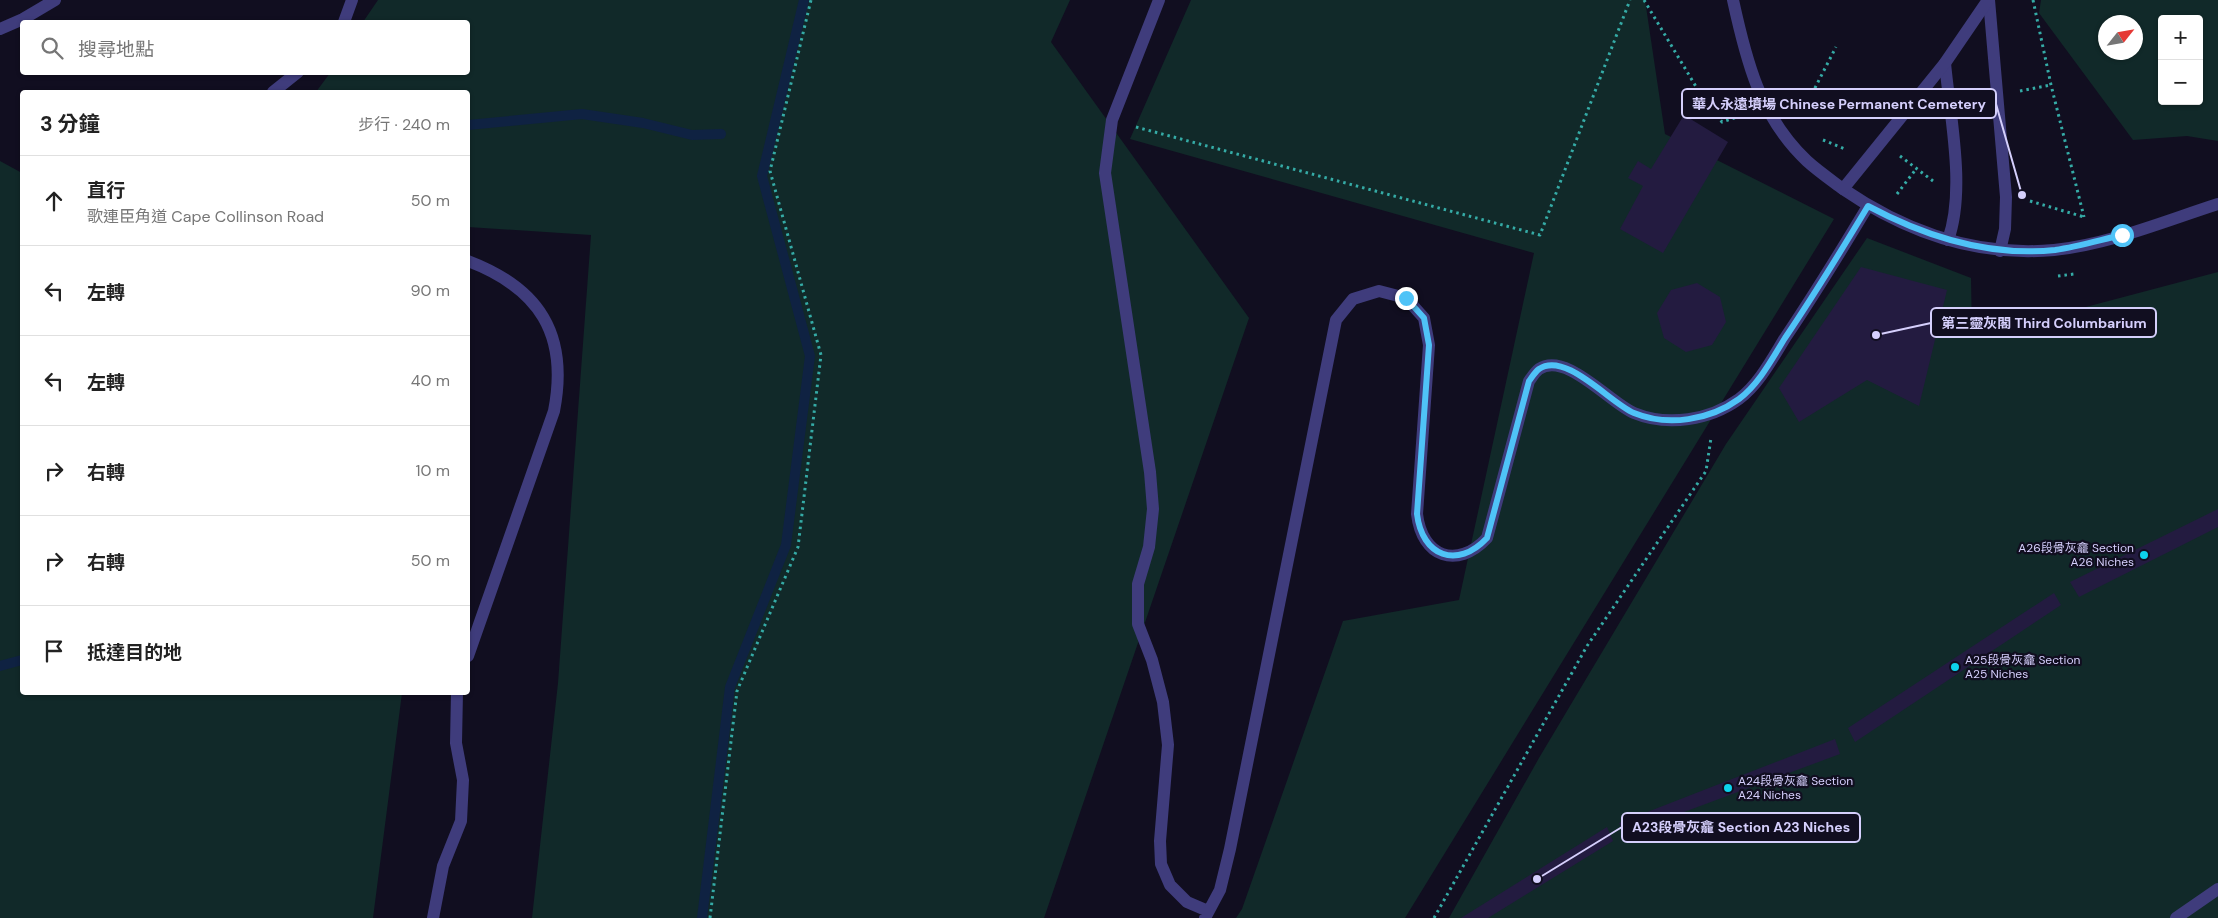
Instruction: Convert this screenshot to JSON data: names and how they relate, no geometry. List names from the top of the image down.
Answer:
{
  "places": [
    "華人永遠墳場 Chinese Permanent Cemetery",
    "第三靈灰閣 Third Columbarium",
    "A26段骨灰龕 Section A26 Niches",
    "A25段骨灰龕 Section A25 Niches",
    "A24段骨灰龕 Section A24 Niches",
    "A23段骨灰龕 Section A23 Niches"
  ],
  "north": "top right",
  "page": {
    "map_buttons": ["+", "−"],
    "search": "搜尋地點",
    "heading": ["3 分鐘", "步行 · 240 m"],
    "list": [
      ["直行", "歌連臣角道 Cape Collinson Road", "50 m"],
      ["左轉", "90 m"],
      ["左轉", "40 m"],
      ["右轉", "10 m"],
      ["右轉", "50 m"],
      "抵達目的地"
    ]
  }
}
